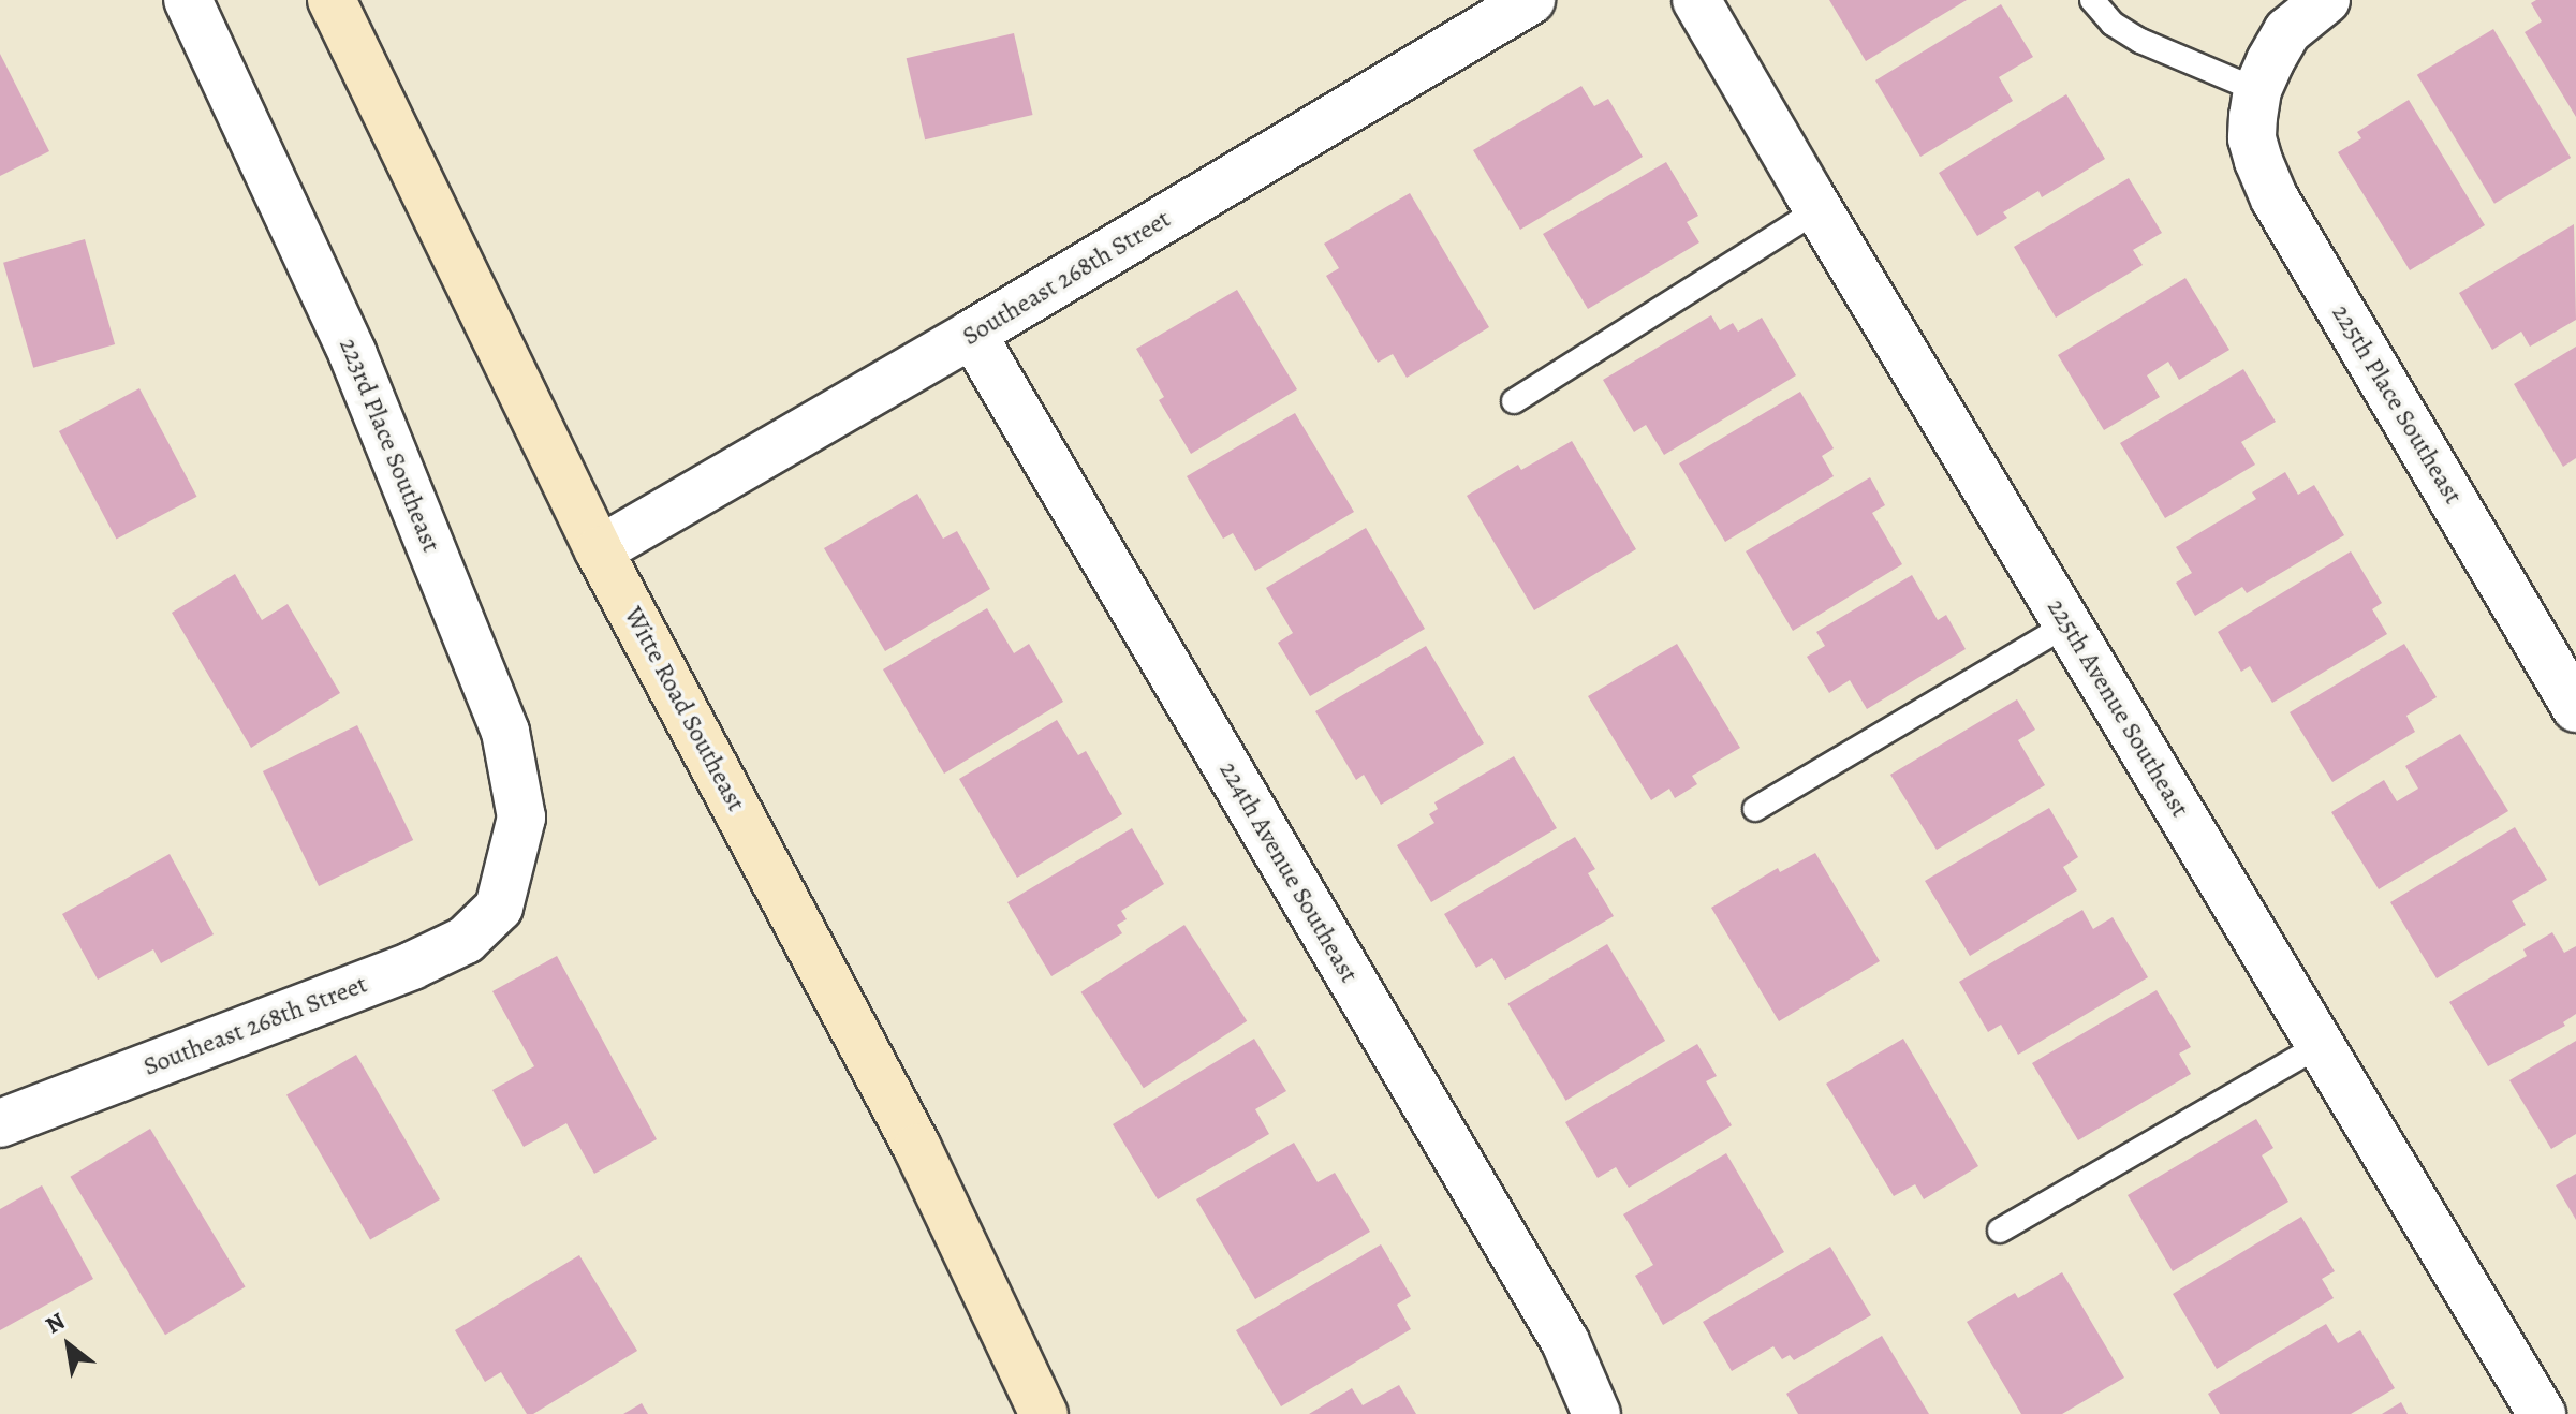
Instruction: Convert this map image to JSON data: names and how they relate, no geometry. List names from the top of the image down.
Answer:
{
  "streets": {
    "street": [
      "Southeast 268th Street",
      "225th Place Southeast",
      "223rd Place Southeast",
      "225th Avenue Southeast",
      "Witte Road Southeast",
      "224th Avenue Southeast"
    ]
  },
  "crossings": [
    ["Southeast 268th Street", "223rd Place Southeast"],
    ["Southeast 268th Street", "Witte Road Southeast"],
    ["Southeast 268th Street", "224th Avenue Southeast"]
  ],
  "north": "top left"
}
